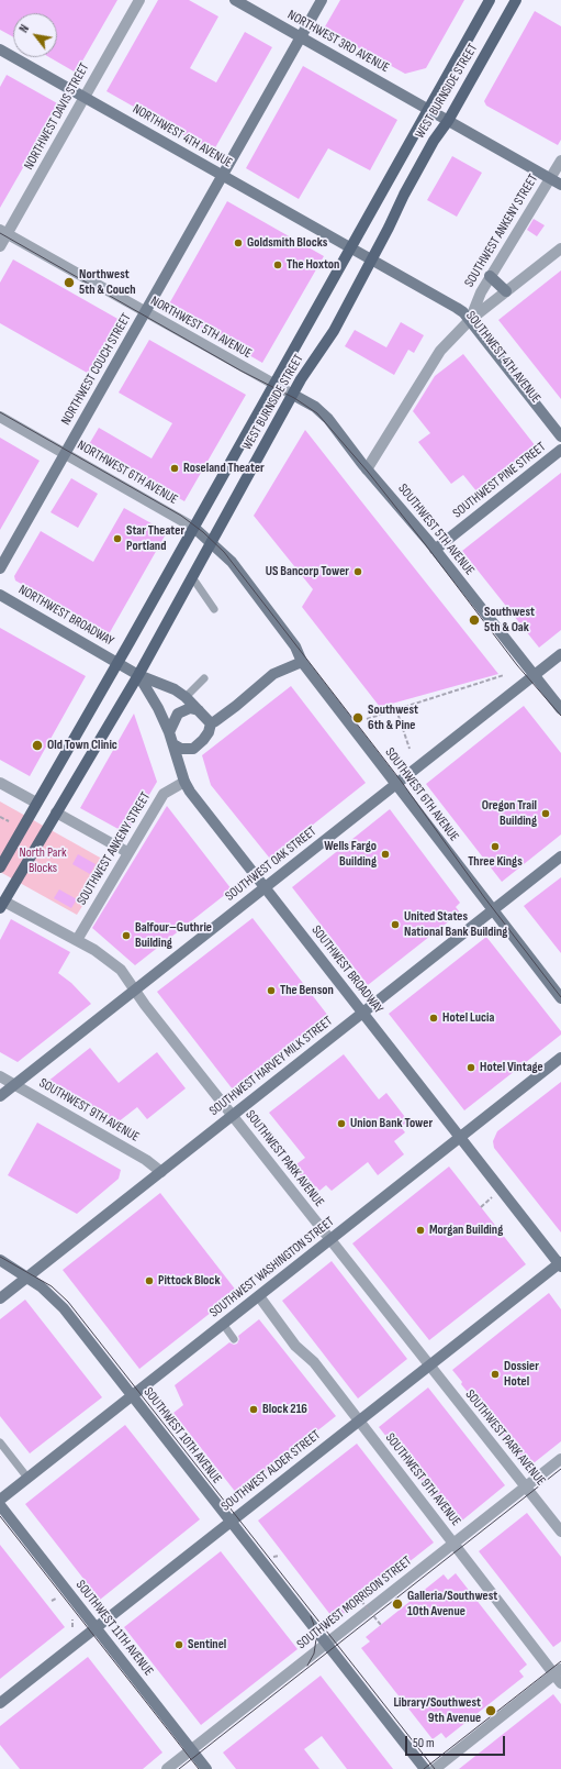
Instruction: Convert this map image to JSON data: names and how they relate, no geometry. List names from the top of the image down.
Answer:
{
  "streets": {
    "main road": ["WEST BURNSIDE STREET"],
    "street": [
      "NORTHWEST 3RD AVENUE",
      "NORTHWEST DAVIS STREET",
      "NORTHWEST 4TH AVENUE",
      "SOUTHWEST ANKENY STREET",
      "NORTHWEST 5TH AVENUE",
      "SOUTHWEST 4TH AVENUE",
      "NORTHWEST COUCH STREET",
      "NORTHWEST 6TH AVENUE",
      "SOUTHWEST PINE STREET",
      "SOUTHWEST 5TH AVENUE",
      "NORTHWEST BROADWAY",
      "SOUTHWEST 6TH AVENUE",
      "SOUTHWEST OAK STREET",
      "SOUTHWEST BROADWAY",
      "SOUTHWEST HARVEY MILK STREET",
      "SOUTHWEST 9TH AVENUE",
      "SOUTHWEST PARK AVENUE",
      "SOUTHWEST WASHINGTON STREET",
      "SOUTHWEST 10TH AVENUE",
      "SOUTHWEST ALDER STREET",
      "SOUTHWEST MORRISON STREET",
      "SOUTHWEST 11TH AVENUE"
    ]
  },
  "crossings": [
    ["NORTHWEST 3RD AVENUE", "WEST BURNSIDE STREET"],
    ["NORTHWEST 3RD AVENUE", "SOUTHWEST ANKENY STREET"],
    ["NORTHWEST 3RD AVENUE", "NORTHWEST COUCH STREET"],
    ["WEST BURNSIDE STREET", "NORTHWEST 4TH AVENUE"],
    ["WEST BURNSIDE STREET", "NORTHWEST 5TH AVENUE"],
    ["WEST BURNSIDE STREET", "SOUTHWEST 4TH AVENUE"],
    ["WEST BURNSIDE STREET", "NORTHWEST 6TH AVENUE"],
    ["WEST BURNSIDE STREET", "SOUTHWEST 5TH AVENUE"],
    ["WEST BURNSIDE STREET", "NORTHWEST BROADWAY"],
    ["WEST BURNSIDE STREET", "SOUTHWEST 6TH AVENUE"],
    ["WEST BURNSIDE STREET", "SOUTHWEST BROADWAY"],
    ["WEST BURNSIDE STREET", "SOUTHWEST PARK AVENUE"],
    ["NORTHWEST DAVIS STREET", "NORTHWEST 4TH AVENUE"],
    ["NORTHWEST DAVIS STREET", "NORTHWEST 5TH AVENUE"],
    ["NORTHWEST 4TH AVENUE", "SOUTHWEST 4TH AVENUE"],
    ["NORTHWEST 4TH AVENUE", "NORTHWEST COUCH STREET"],
    ["SOUTHWEST ANKENY STREET", "SOUTHWEST 4TH AVENUE"],
    ["SOUTHWEST ANKENY STREET", "SOUTHWEST 5TH AVENUE"],
    ["SOUTHWEST ANKENY STREET", "SOUTHWEST BROADWAY"],
    ["SOUTHWEST ANKENY STREET", "SOUTHWEST PARK AVENUE"],
    ["NORTHWEST 5TH AVENUE", "NORTHWEST COUCH STREET"],
    ["NORTHWEST 5TH AVENUE", "SOUTHWEST 5TH AVENUE"],
    ["NORTHWEST COUCH STREET", "NORTHWEST 6TH AVENUE"],
    ["NORTHWEST 6TH AVENUE", "SOUTHWEST 6TH AVENUE"],
    ["SOUTHWEST PINE STREET", "SOUTHWEST 5TH AVENUE"],
    ["SOUTHWEST 5TH AVENUE", "SOUTHWEST OAK STREET"],
    ["NORTHWEST BROADWAY", "SOUTHWEST BROADWAY"],
    ["SOUTHWEST 6TH AVENUE", "SOUTHWEST OAK STREET"],
    ["SOUTHWEST 6TH AVENUE", "SOUTHWEST HARVEY MILK STREET"],
    ["SOUTHWEST OAK STREET", "SOUTHWEST BROADWAY"],
    ["SOUTHWEST OAK STREET", "SOUTHWEST 9TH AVENUE"],
    ["SOUTHWEST OAK STREET", "SOUTHWEST PARK AVENUE"],
    ["SOUTHWEST BROADWAY", "SOUTHWEST HARVEY MILK STREET"],
    ["SOUTHWEST BROADWAY", "SOUTHWEST WASHINGTON STREET"],
    ["SOUTHWEST BROADWAY", "SOUTHWEST ALDER STREET"],
    ["SOUTHWEST HARVEY MILK STREET", "SOUTHWEST 9TH AVENUE"],
    ["SOUTHWEST HARVEY MILK STREET", "SOUTHWEST PARK AVENUE"],
    ["SOUTHWEST HARVEY MILK STREET", "SOUTHWEST 10TH AVENUE"],
    ["SOUTHWEST 9TH AVENUE", "SOUTHWEST WASHINGTON STREET"],
    ["SOUTHWEST 9TH AVENUE", "SOUTHWEST ALDER STREET"],
    ["SOUTHWEST 9TH AVENUE", "SOUTHWEST MORRISON STREET"],
    ["SOUTHWEST PARK AVENUE", "SOUTHWEST WASHINGTON STREET"],
    ["SOUTHWEST PARK AVENUE", "SOUTHWEST ALDER STREET"],
    ["SOUTHWEST PARK AVENUE", "SOUTHWEST MORRISON STREET"],
    ["SOUTHWEST WASHINGTON STREET", "SOUTHWEST 10TH AVENUE"],
    ["SOUTHWEST 10TH AVENUE", "SOUTHWEST ALDER STREET"],
    ["SOUTHWEST 10TH AVENUE", "SOUTHWEST MORRISON STREET"],
    ["SOUTHWEST ALDER STREET", "SOUTHWEST 11TH AVENUE"],
    ["SOUTHWEST MORRISON STREET", "SOUTHWEST 11TH AVENUE"]
  ],
  "parks": ["North Park Blocks"],
  "places": [
    "Goldsmith Blocks",
    "The Hoxton",
    "Northwest 5th & Couch",
    "Roseland Theater",
    "Star Theater Portland",
    "US Bancorp Tower",
    "Southwest 5th & Oak",
    "Southwest 6th & Pine",
    "Old Town Clinic",
    "Oregon Trail Building",
    "Three Kings",
    "Wells Fargo Building",
    "United States National Bank Building",
    "Balfour–Guthrie Building",
    "The Benson",
    "Hotel Lucia",
    "Hotel Vintage",
    "Union Bank Tower",
    "Morgan Building",
    "Pittock Block",
    "Dossier Hotel",
    "Block 216",
    "Galleria/Southwest 10th Avenue",
    "Sentinel",
    "Library/Southwest 9th Avenue"
  ],
  "scale_bar": "50 m",
  "north": "top left"
}
